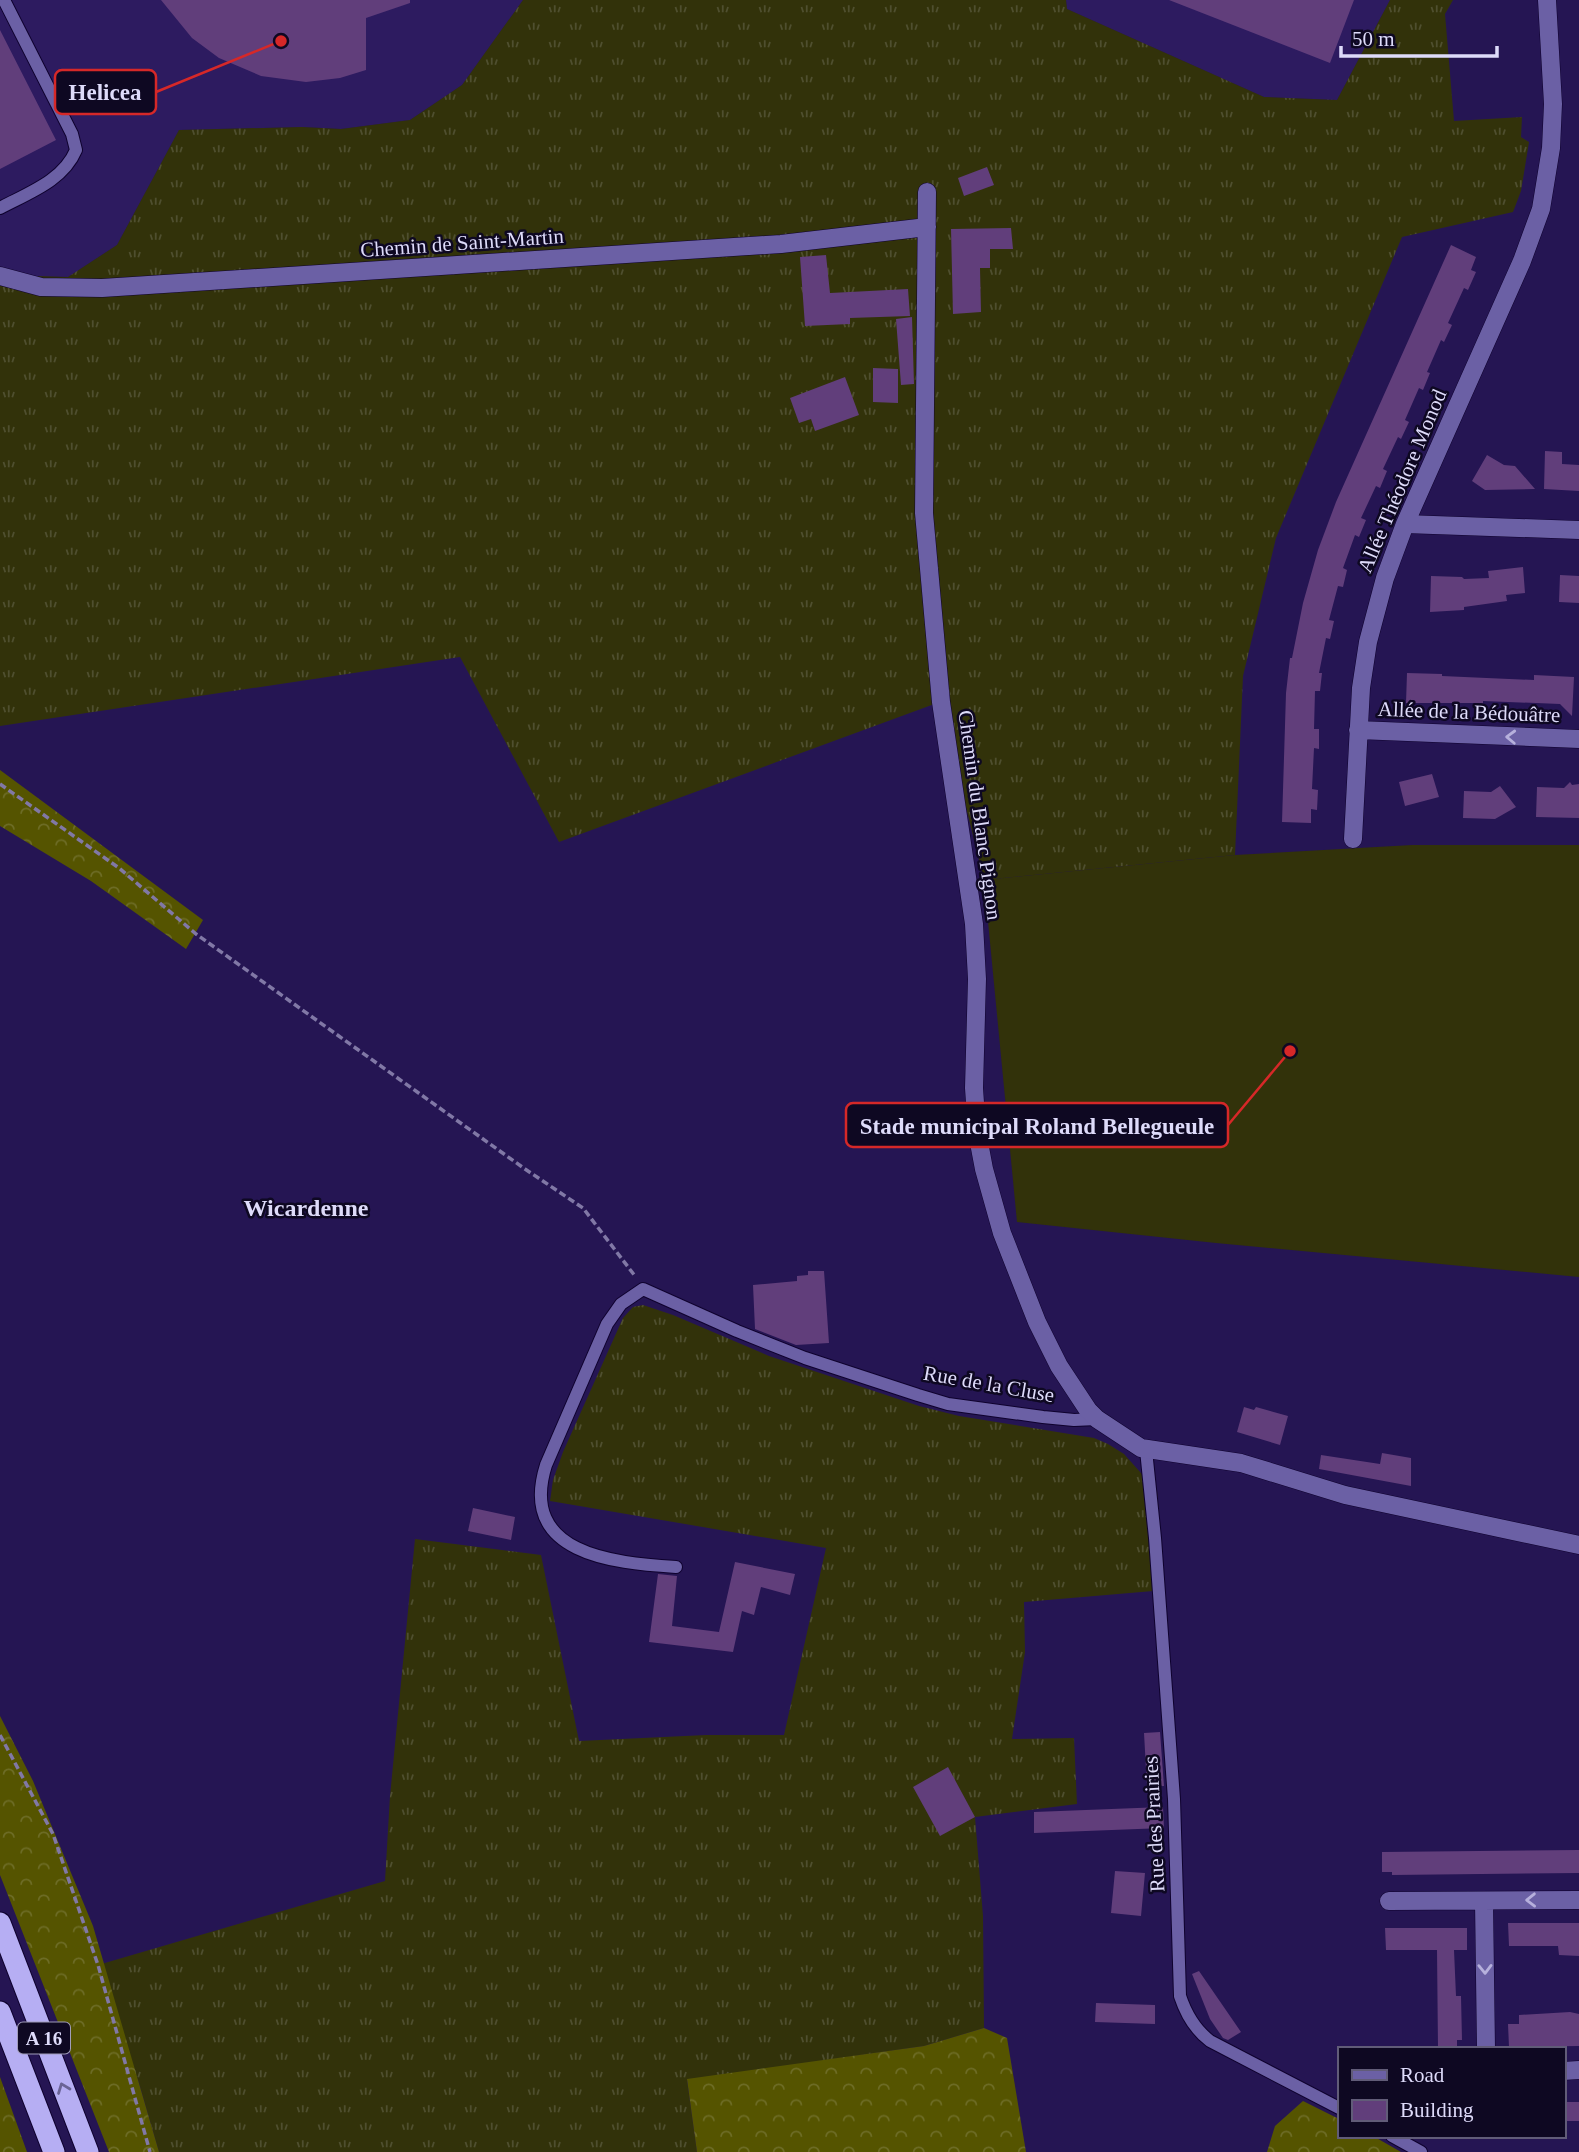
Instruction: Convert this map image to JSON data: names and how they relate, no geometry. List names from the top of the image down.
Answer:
{
  "streets": {
    "highway": ["A 16"],
    "street": [
      "Chemin de Saint-Martin",
      "Allée Théodore Monod",
      "Allée de la Bédouâtre",
      "Chemin du Blanc Pignon"
    ],
    "lane": ["Rue de la Cluse", "Rue des Prairies"]
  },
  "crossings": [
    ["Chemin de Saint-Martin", "Chemin du Blanc Pignon"],
    ["Allée Théodore Monod", "Allée de la Bédouâtre"],
    ["Chemin du Blanc Pignon", "Rue de la Cluse"]
  ],
  "one_way": ["Allée de la Bédouâtre"],
  "districts": ["Wicardenne"],
  "places": ["Helicea", "Stade municipal Roland Bellegueule"],
  "legend": ["Road", "Building"],
  "scale_bar": "50 m"
}
